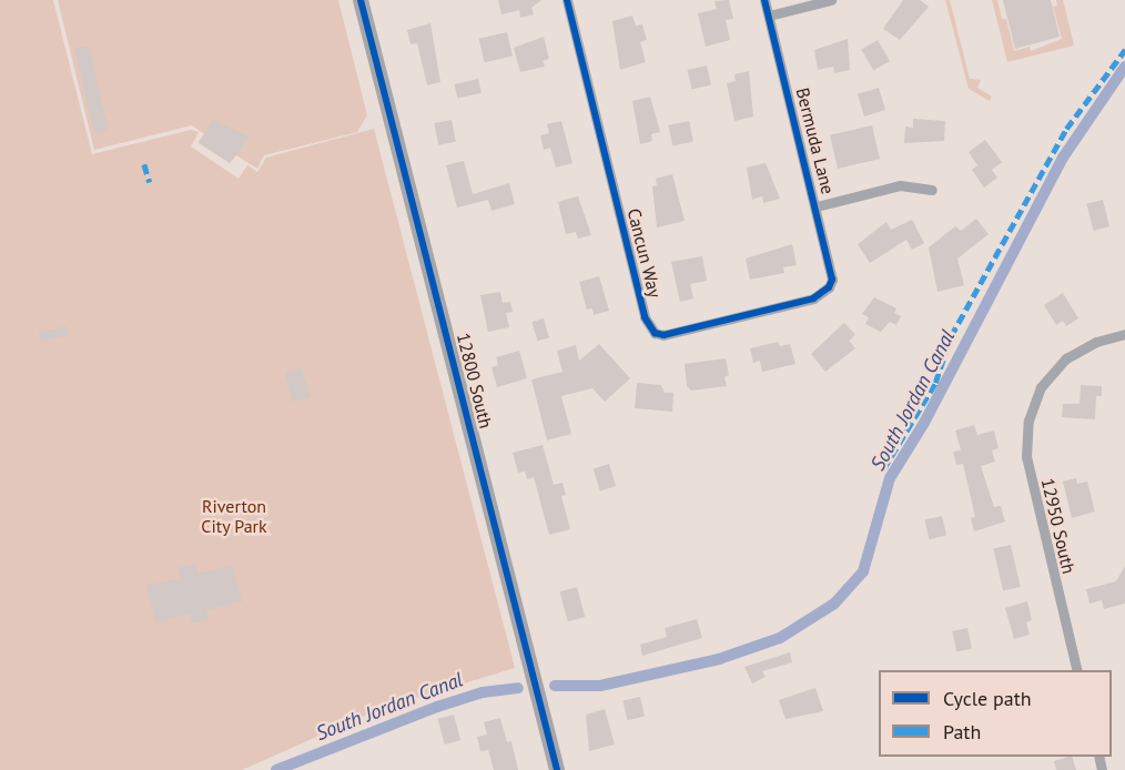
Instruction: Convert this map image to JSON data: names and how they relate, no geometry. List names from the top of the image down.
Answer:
{
  "streets": {
    "street": [
      "Bermuda Lane",
      "Cancun Way",
      "12800 South",
      "12950 South"
    ]
  },
  "crossings": [
    ["Bermuda Lane", "Cancun Way"]
  ],
  "water": ["South Jordan Canal"],
  "parks": ["Riverton City Park"],
  "legend": ["Cycle path", "Path"]
}
